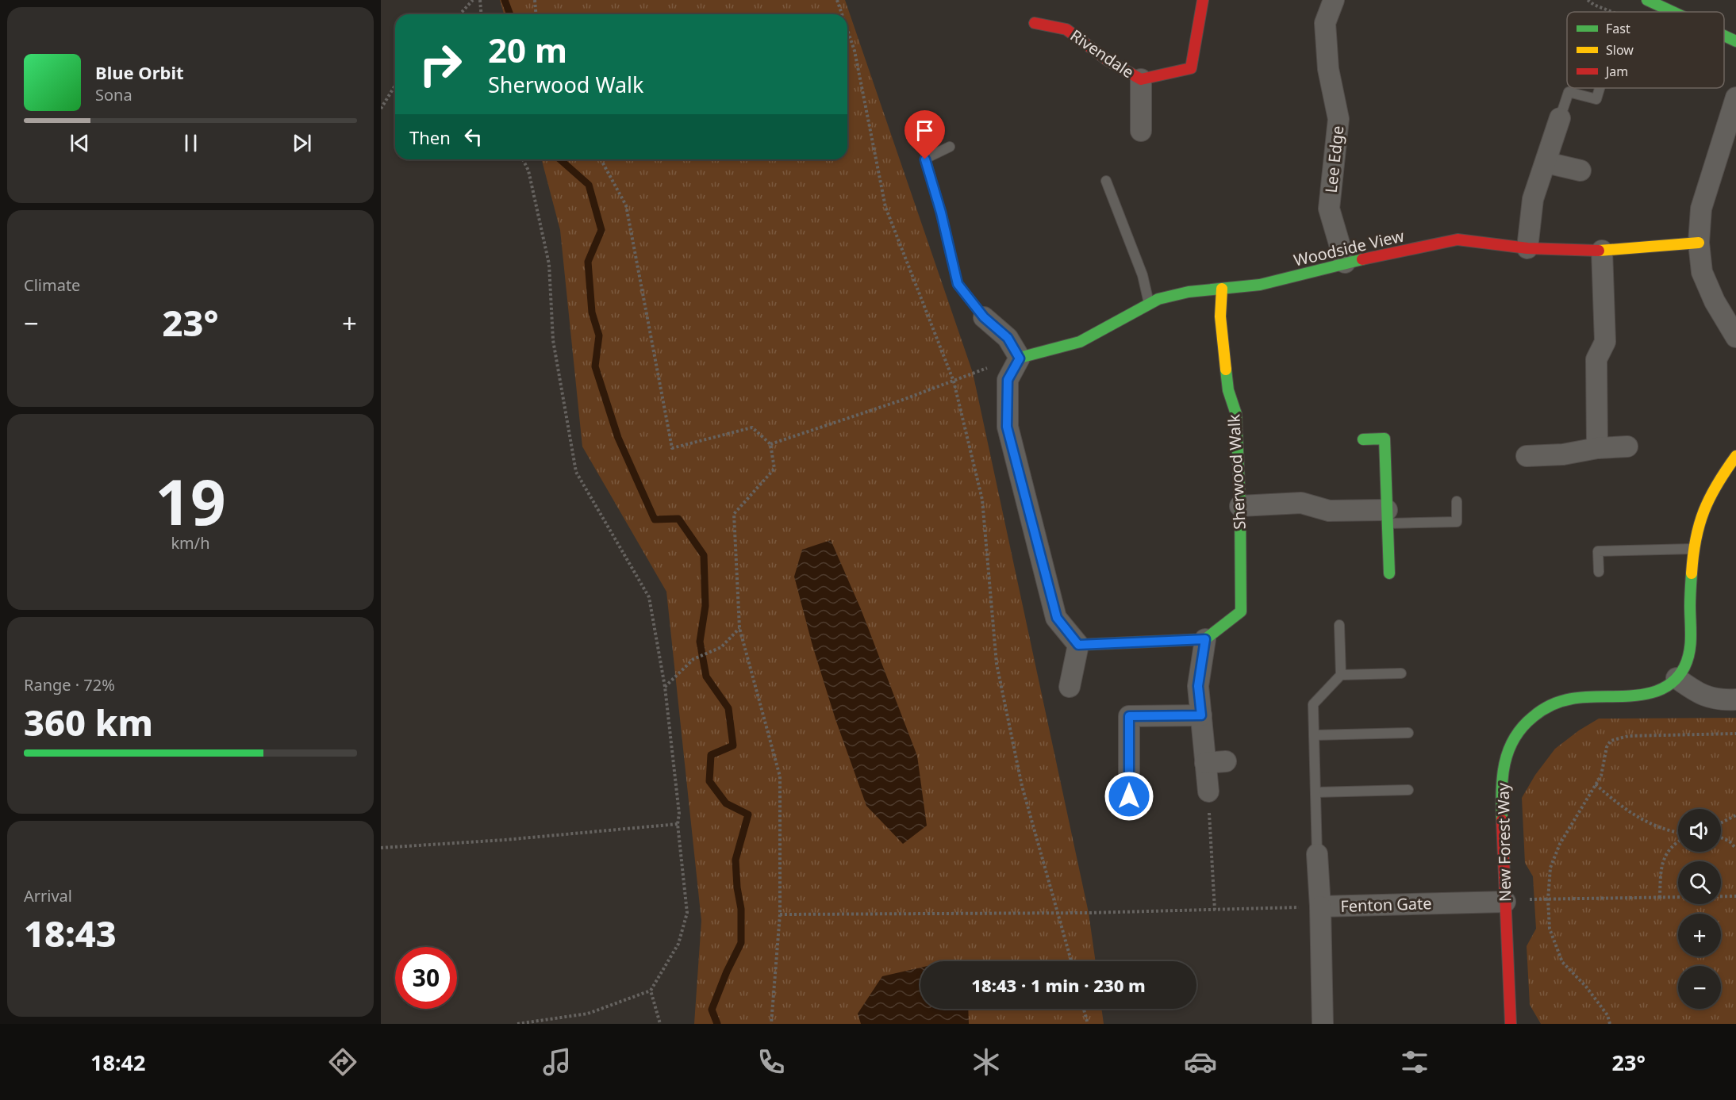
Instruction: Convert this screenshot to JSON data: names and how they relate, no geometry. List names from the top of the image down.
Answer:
{
  "streets": {
    "street": [
      "Rivendale",
      "Lee Edge",
      "Woodside View",
      "Sherwood Walk",
      "New Forest Way",
      "Fenton Gate"
    ]
  },
  "crossings": [
    ["Lee Edge", "Woodside View"],
    ["Woodside View", "Sherwood Walk"],
    ["New Forest Way", "Fenton Gate"]
  ],
  "legend": ["Fast", "Slow", "Jam"],
  "page": {
    "turn": ["20 m", "Sherwood Walk"],
    "song": ["Blue Orbit", "Sona"],
    "then": "Then",
    "tile": [
      "Climate",
      ["19", "km/h"],
      ["Range · 72%", "360 km"],
      ["Arrival", "18:43"]
    ],
    "heat": ["−", "23°", "+"],
    "map_buttons": ["+", "−"],
    "limit": "30",
    "trip": "18:43 · 1 min · 230 m",
    "tabs": ["18:42", "23°"]
  }
}
